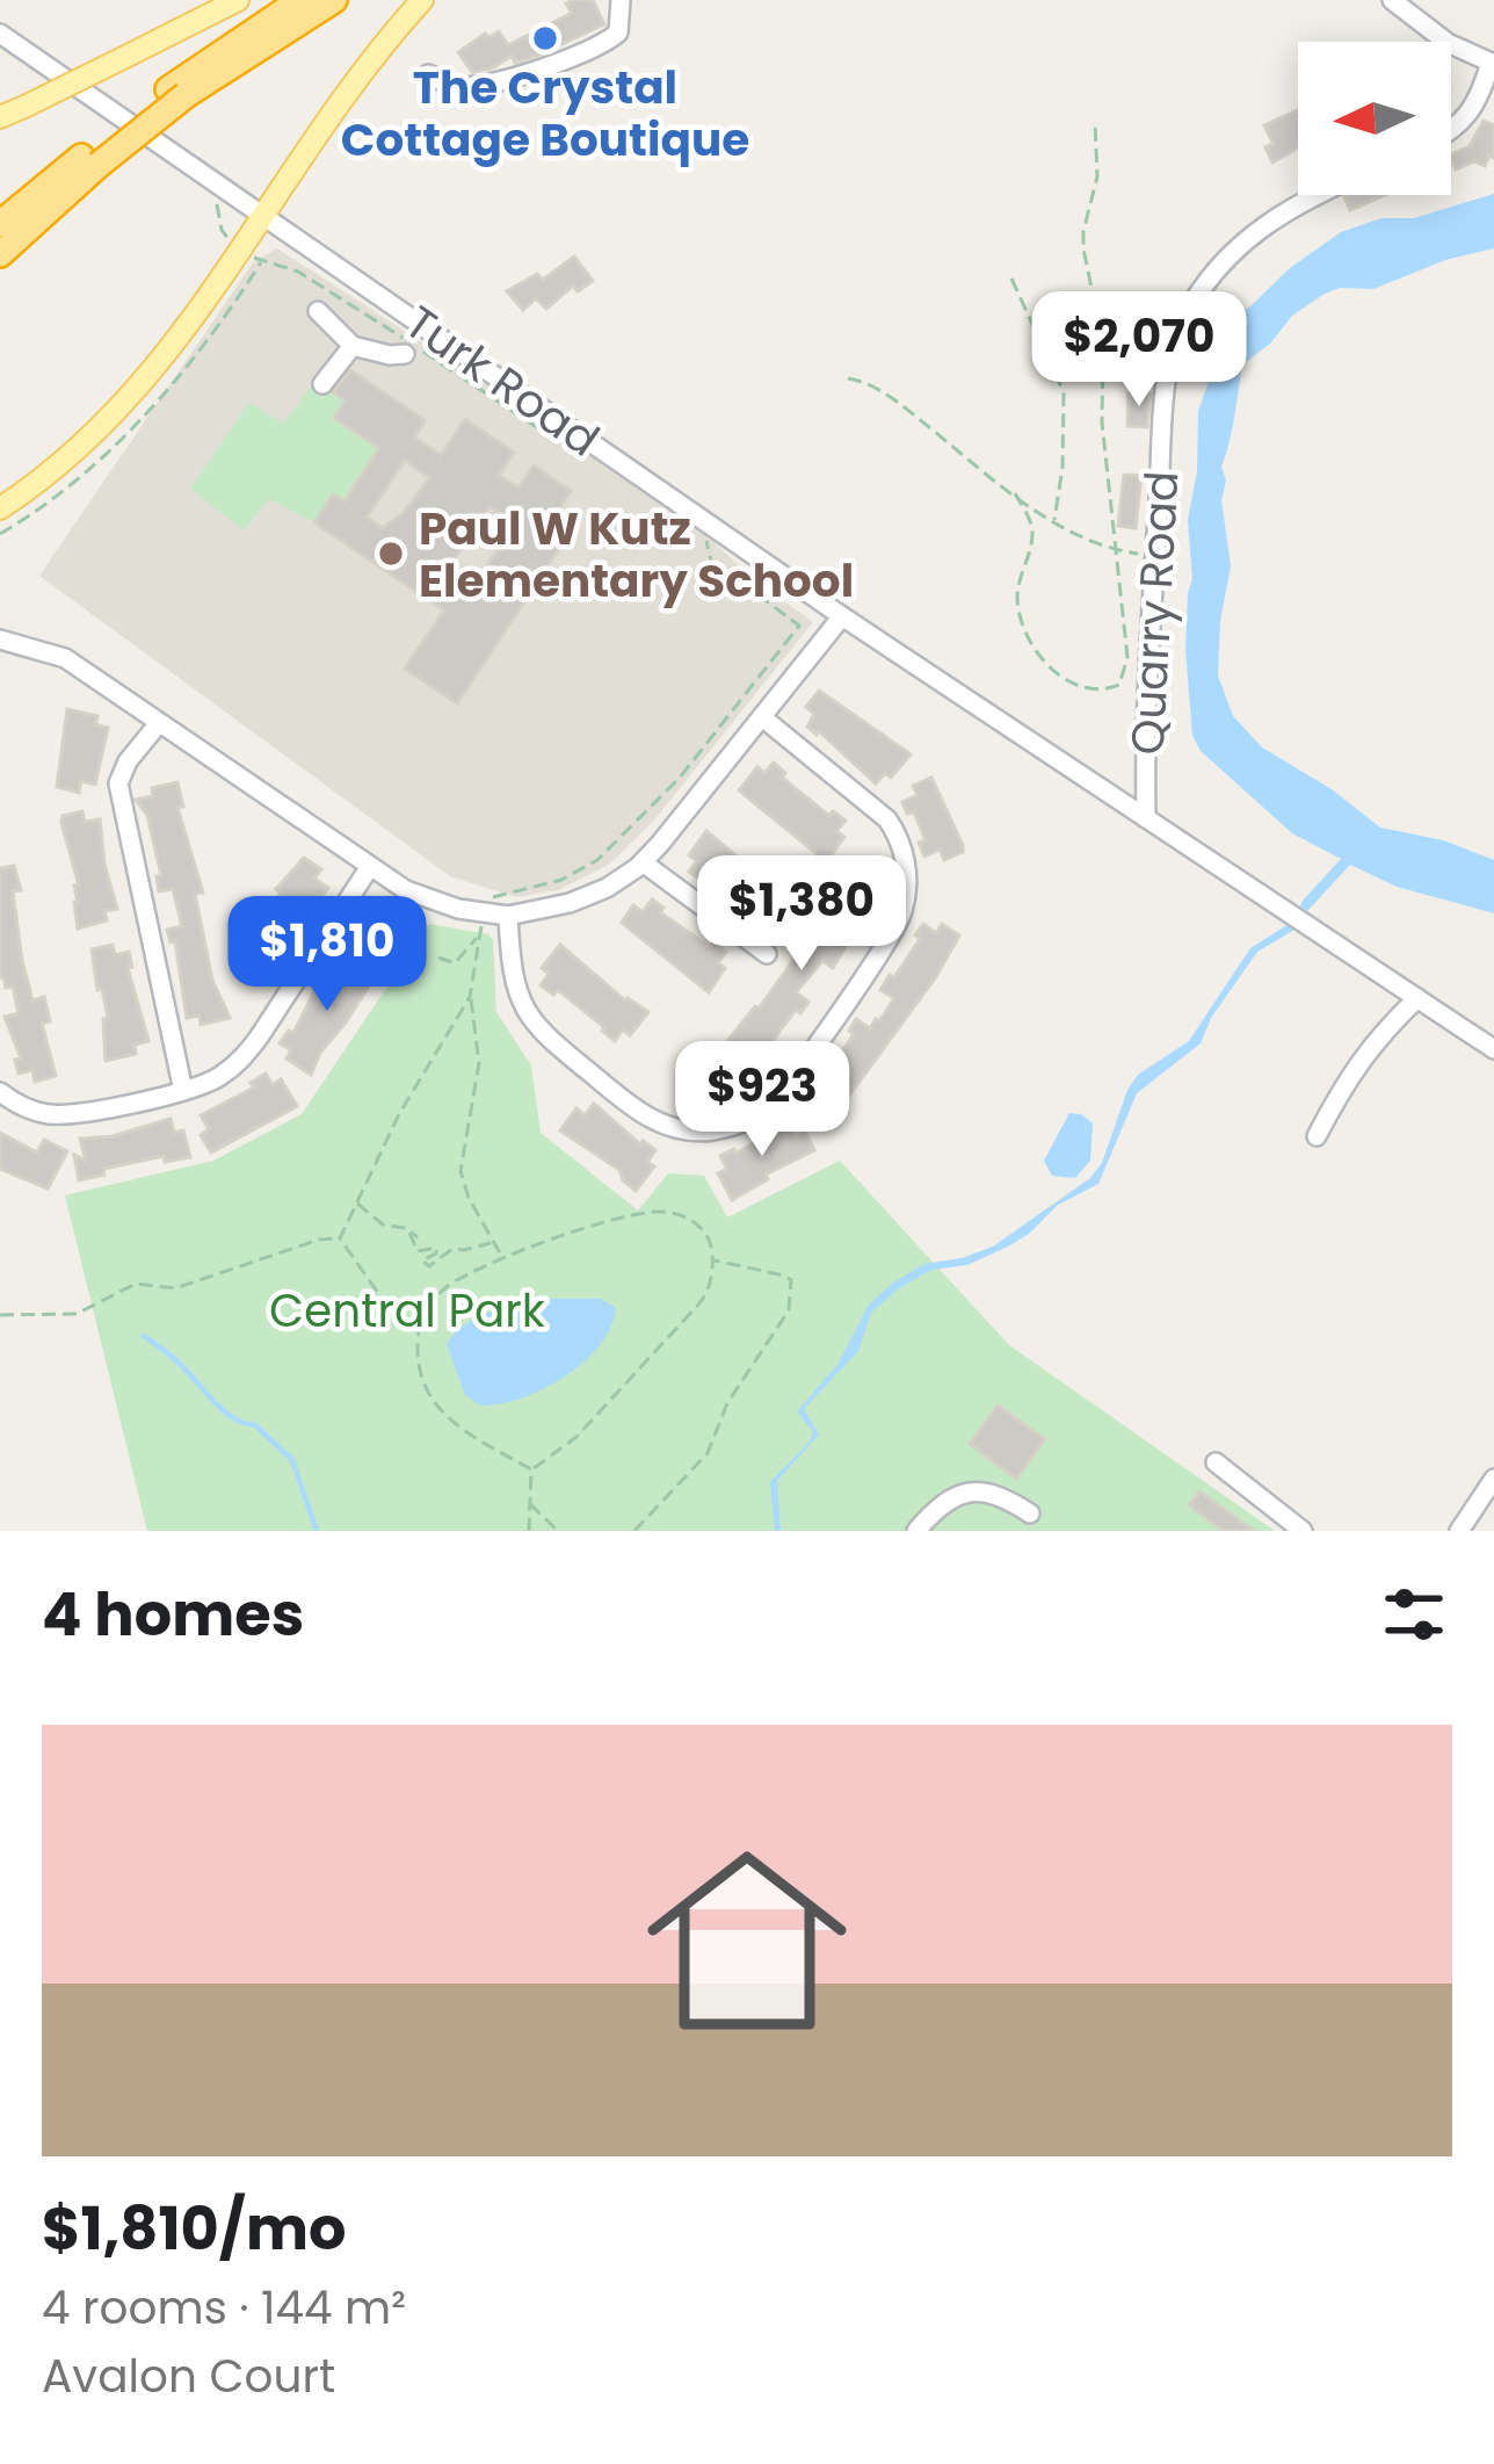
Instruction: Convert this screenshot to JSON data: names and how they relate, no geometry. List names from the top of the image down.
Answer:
{
  "streets": {
    "street": ["Turk Road", "Quarry Road"]
  },
  "crossings": [
    ["Turk Road", "Quarry Road"]
  ],
  "parks": ["Central Park"],
  "places": ["The Crystal Cottage Boutique", "Paul W Kutz Elementary School"],
  "north": "left",
  "page": {
    "price": [
      "$2,070",
      "$1,380",
      "$1,810",
      "$923"
    ],
    "heading": "4 homes",
    "list": [
      {
        "name": "$1,810/mo",
        "note": "4 rooms · 144 m² · Avalon Court"
      }
    ]
  }
}
